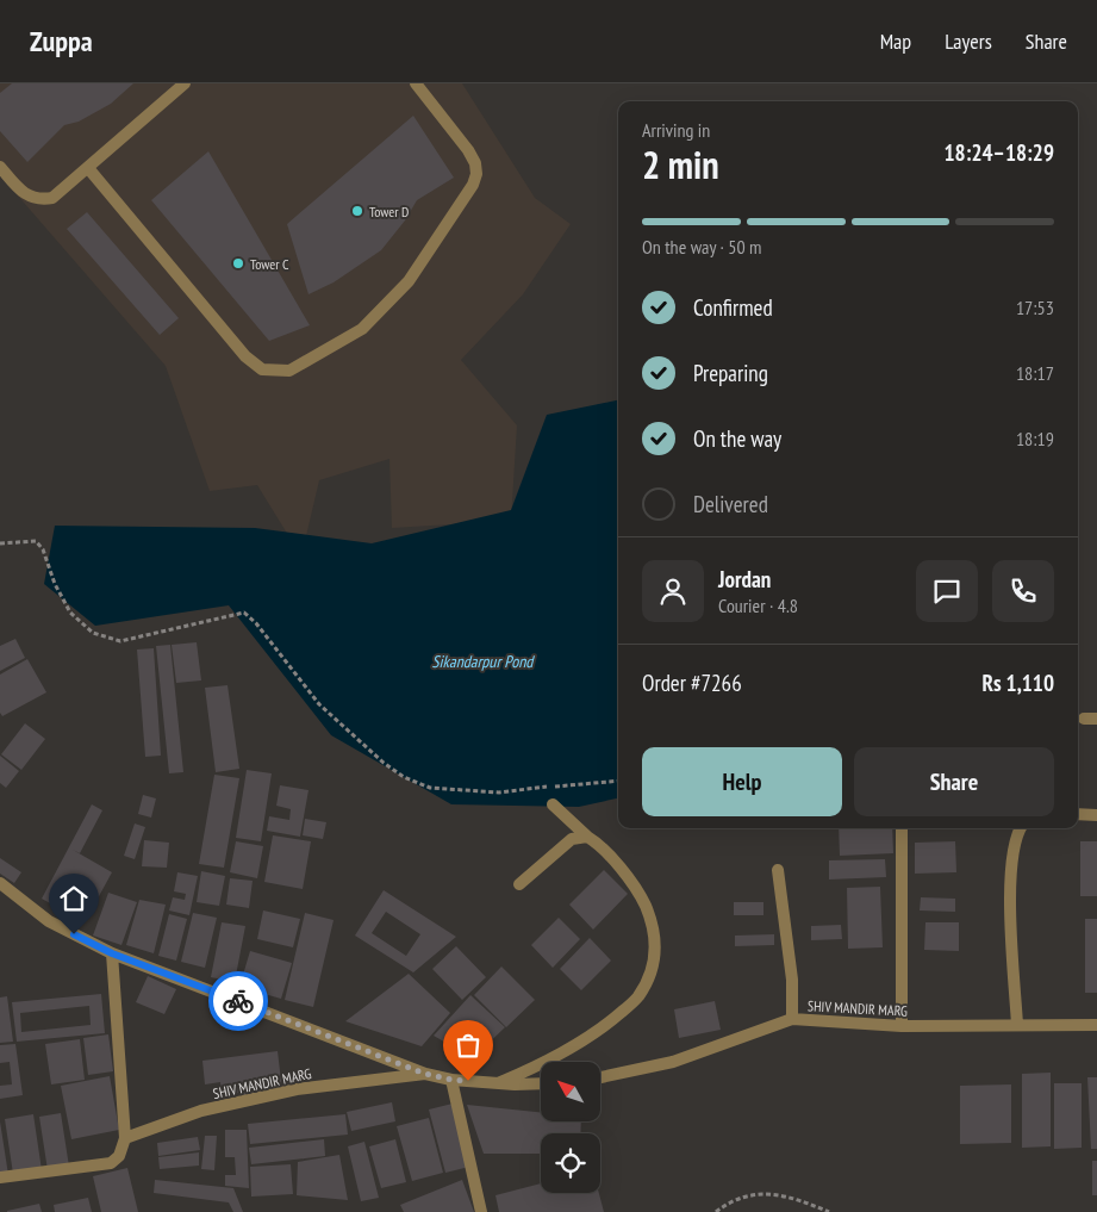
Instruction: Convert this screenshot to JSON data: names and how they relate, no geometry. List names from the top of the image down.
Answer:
{
  "streets": {
    "street": ["SHIV MANDIR MARG"]
  },
  "water": ["Sikandarpur Pond"],
  "places": ["Tower D", "Tower C"],
  "north": "top left",
  "page": {
    "header": "Zuppa",
    "nav": ["Map", "Layers", "Share"],
    "heading": ["2 min", "Arriving in", "18:24–18:29"],
    "panel": [
      "Jordan",
      "Courier · 4.8",
      "Order #7266",
      "Rs 1,110"
    ],
    "bar": "On the way · 50 m",
    "list": [
      ["Confirmed", "17:53"],
      ["Preparing", "18:17"],
      ["On the way", "18:19"],
      "Delivered"
    ],
    "buttons": ["Help", "Share"]
  }
}
